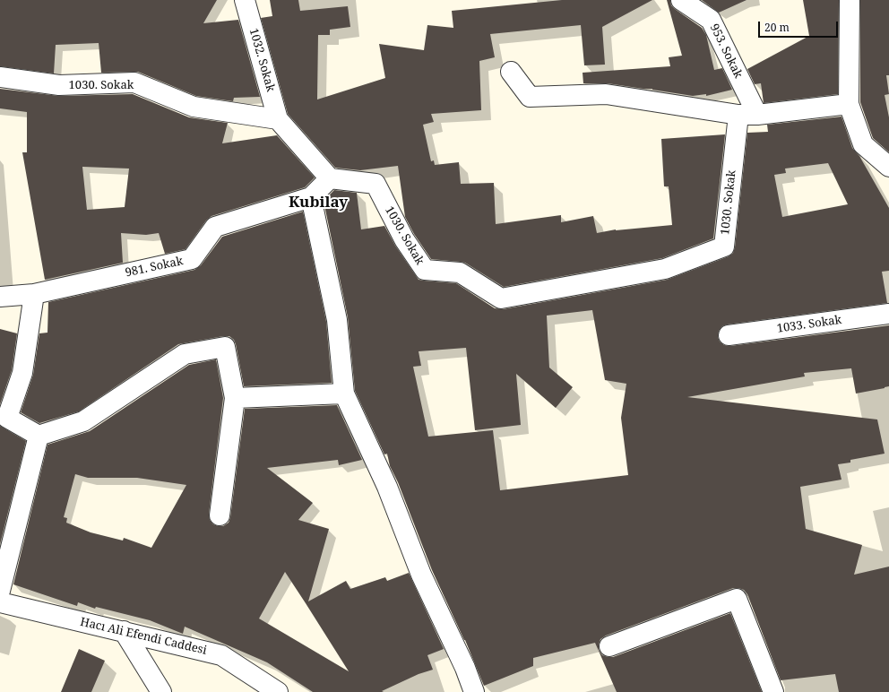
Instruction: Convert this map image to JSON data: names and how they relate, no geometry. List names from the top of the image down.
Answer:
{
  "streets": {
    "street": [
      "953. Sokak",
      "1032. Sokak",
      "1030. Sokak",
      "981. Sokak",
      "1033. Sokak",
      "Hacı Ali Efendi Caddesi"
    ]
  },
  "crossings": [
    ["953. Sokak", "1030. Sokak"],
    ["1032. Sokak", "1030. Sokak"]
  ],
  "districts": ["Kubilay"],
  "scale_bar": "20 m"
}
